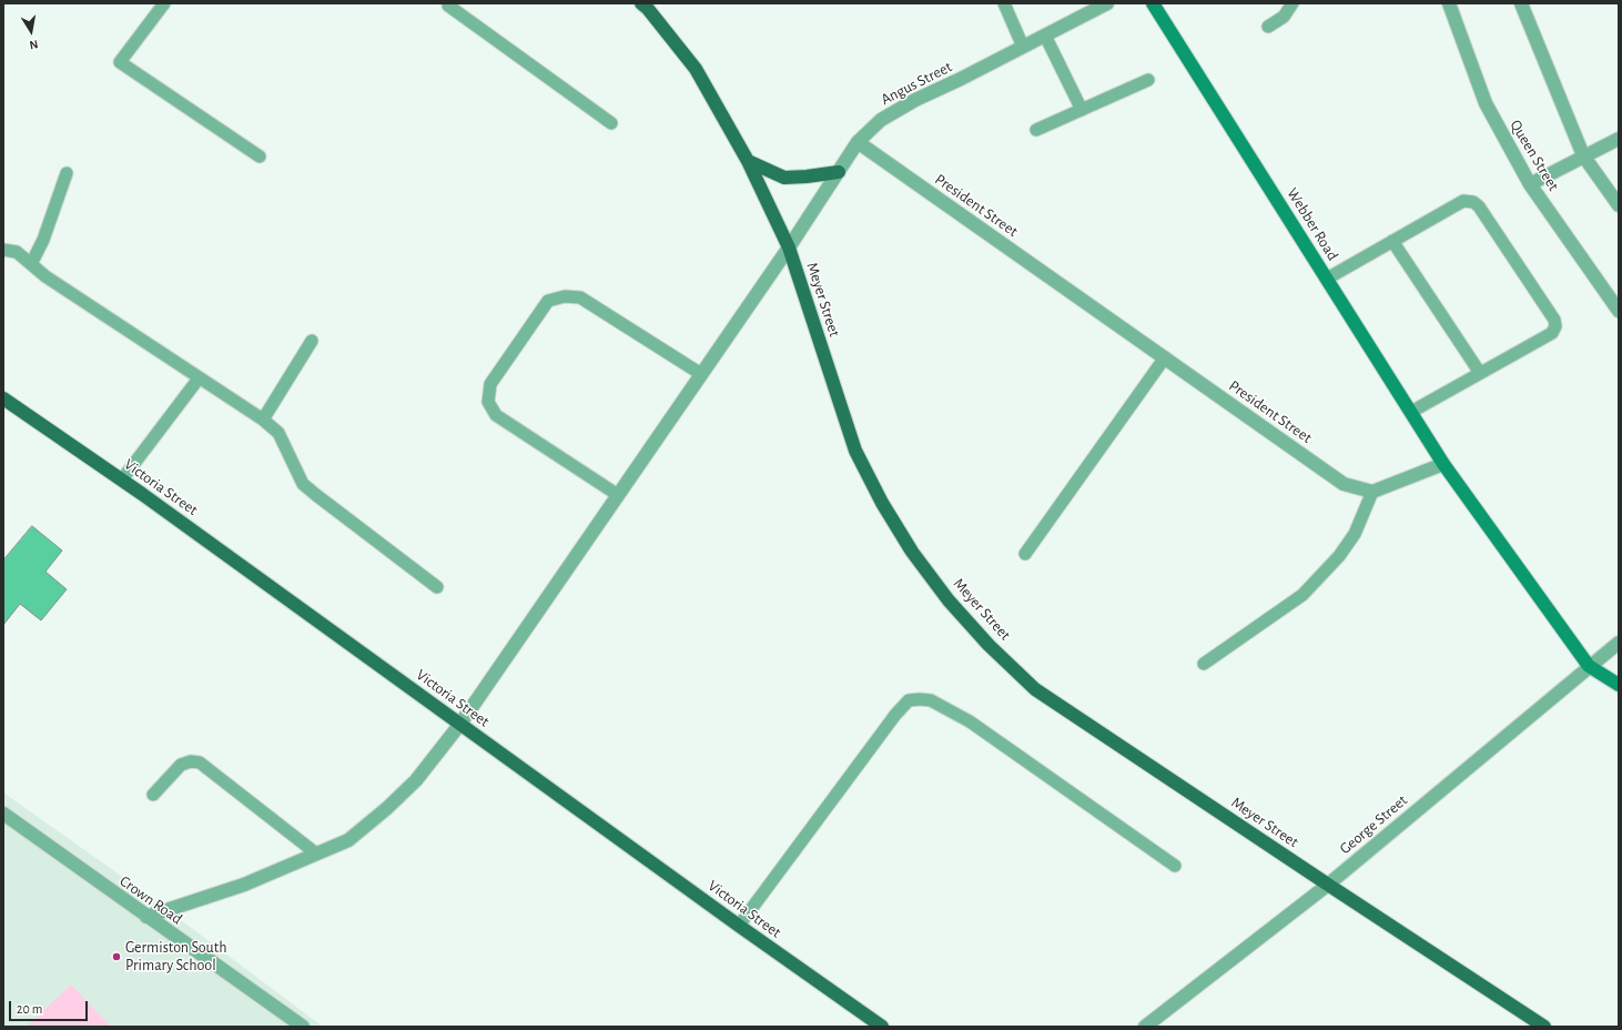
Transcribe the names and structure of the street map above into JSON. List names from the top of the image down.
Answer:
{
  "streets": {
    "main road": ["Meyer Street", "Victoria Street"],
    "street": [
      "Angus Street",
      "Queen Street",
      "President Street",
      "Webber Road",
      "George Street",
      "Crown Road"
    ]
  },
  "crossings": [
    ["Angus Street", "President Street"],
    ["Angus Street", "Meyer Street"],
    ["Angus Street", "Victoria Street"],
    ["Angus Street", "Crown Road"],
    ["Meyer Street", "George Street"]
  ],
  "places": ["Germiston South Primary School"],
  "scale_bar": "20 m",
  "north": "bottom"
}
